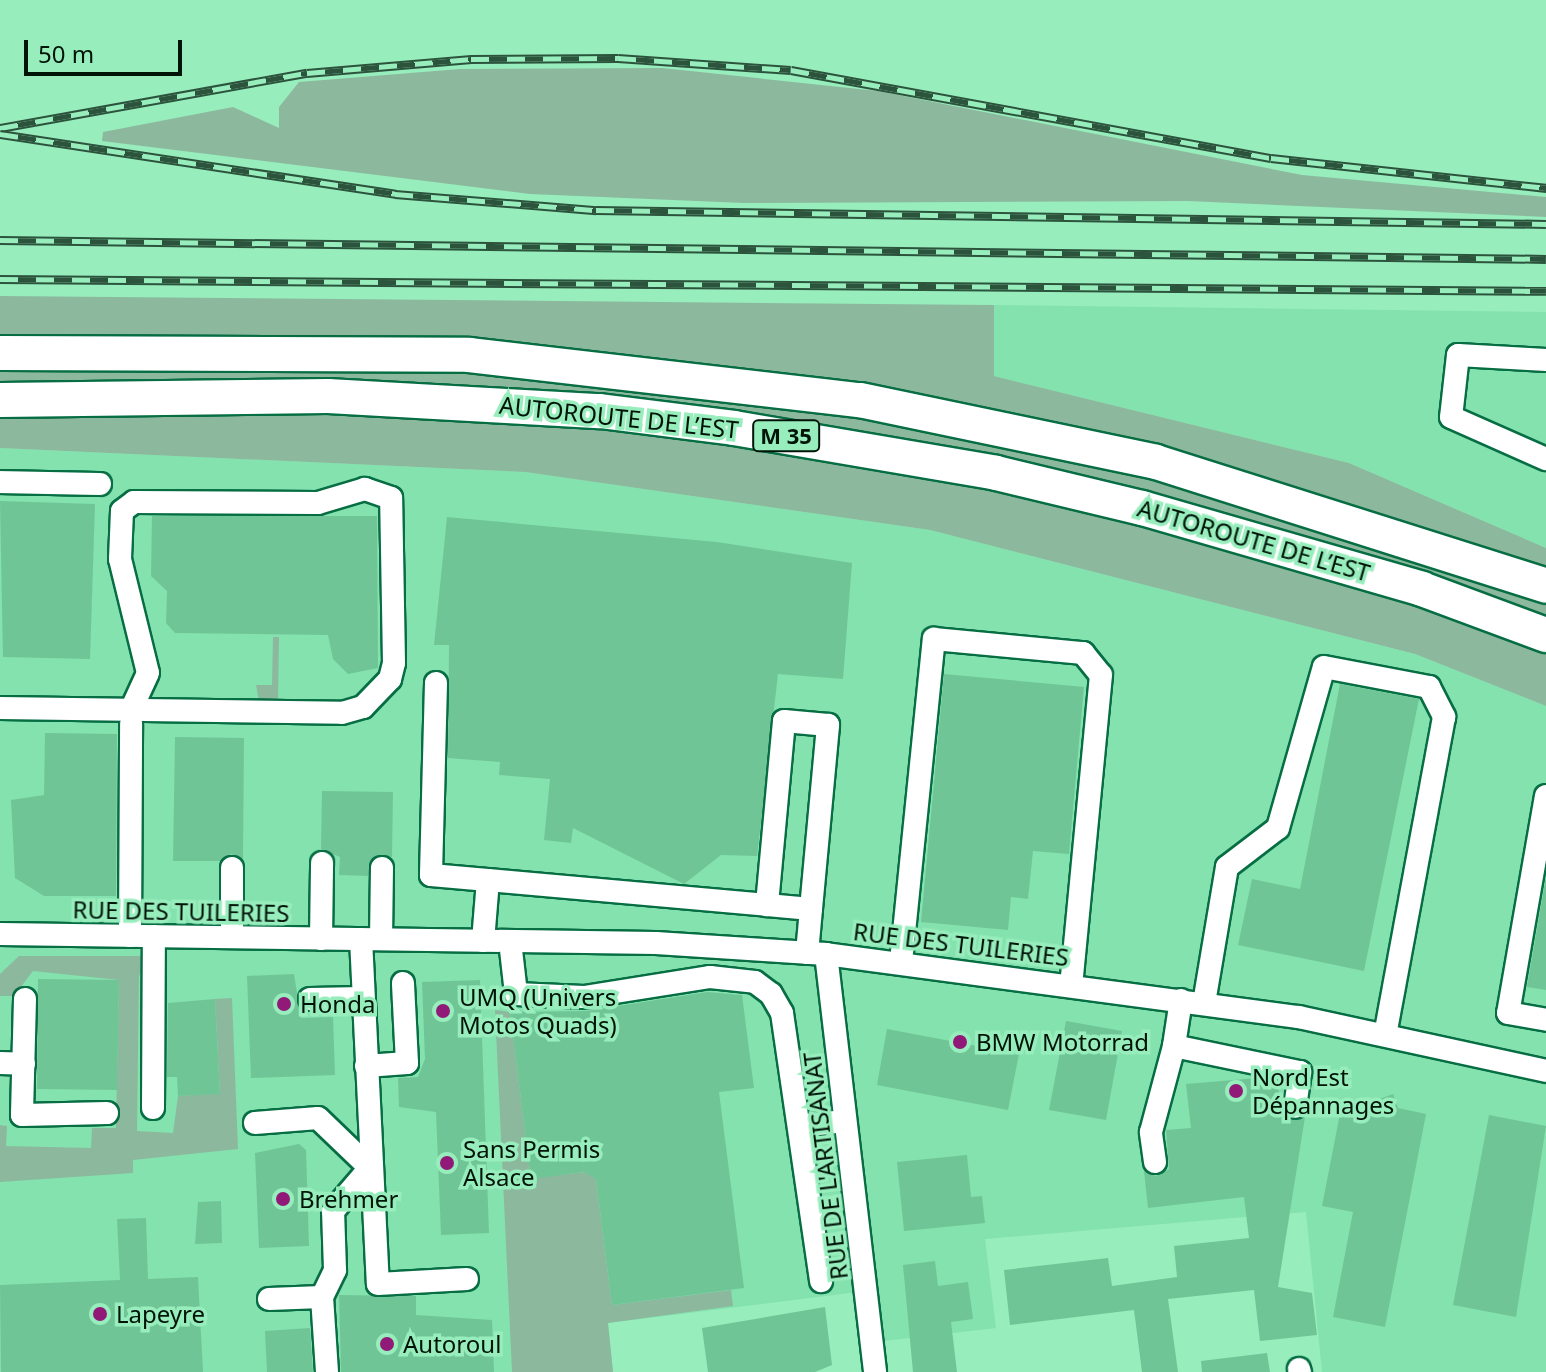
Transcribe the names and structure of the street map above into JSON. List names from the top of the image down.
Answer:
{
  "streets": {
    "highway": ["AUTOROUTE DE L’EST", "M 35"],
    "street": ["RUE DES TUILERIES", "RUE DE L'ARTISANAT"]
  },
  "crossings": [
    ["RUE DES TUILERIES", "RUE DE L'ARTISANAT"]
  ],
  "places": [
    "Honda",
    "UMQ (Univers Motos Quads)",
    "BMW Motorrad",
    "Nord Est Dépannages",
    "Sans Permis Alsace",
    "Brehmer",
    "Lapeyre",
    "Autoroul"
  ],
  "scale_bar": "50 m"
}
